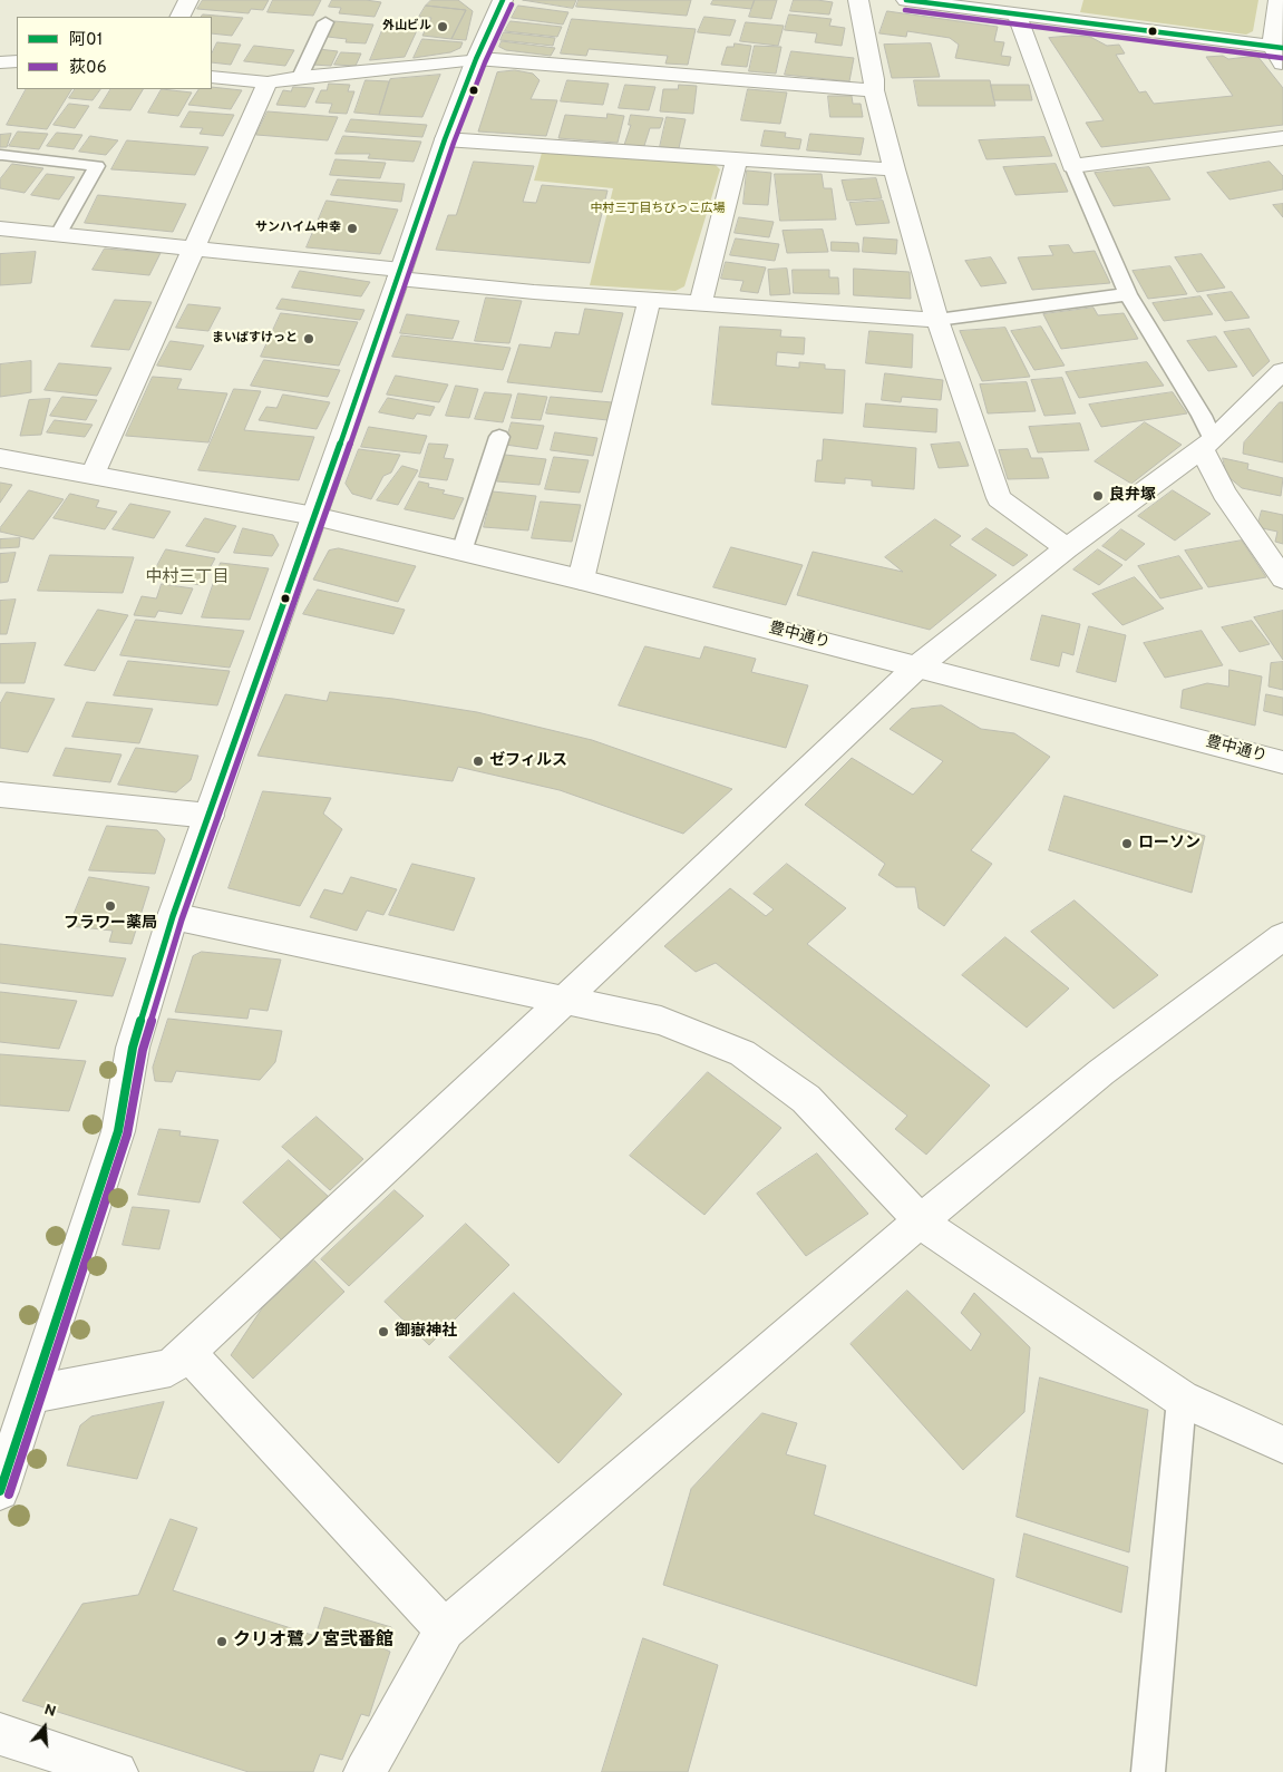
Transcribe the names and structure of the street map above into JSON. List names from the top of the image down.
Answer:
{
  "streets": {
    "street": ["豊中通り"]
  },
  "districts": ["中村三丁目"],
  "parks": ["中村三丁目ちびっこ広場"],
  "places": [
    "外山ビル",
    "サンハイム中幸",
    "まいばすけっと",
    "良弁塚",
    "ゼフィルス",
    "ローソン",
    "フラワー薬局",
    "御嶽神社",
    "クリオ鷺ノ宮弐番館"
  ],
  "lines": ["transit line 阿01", "transit line 荻06"],
  "legend": ["阿01", "荻06"],
  "north": "top"
}
